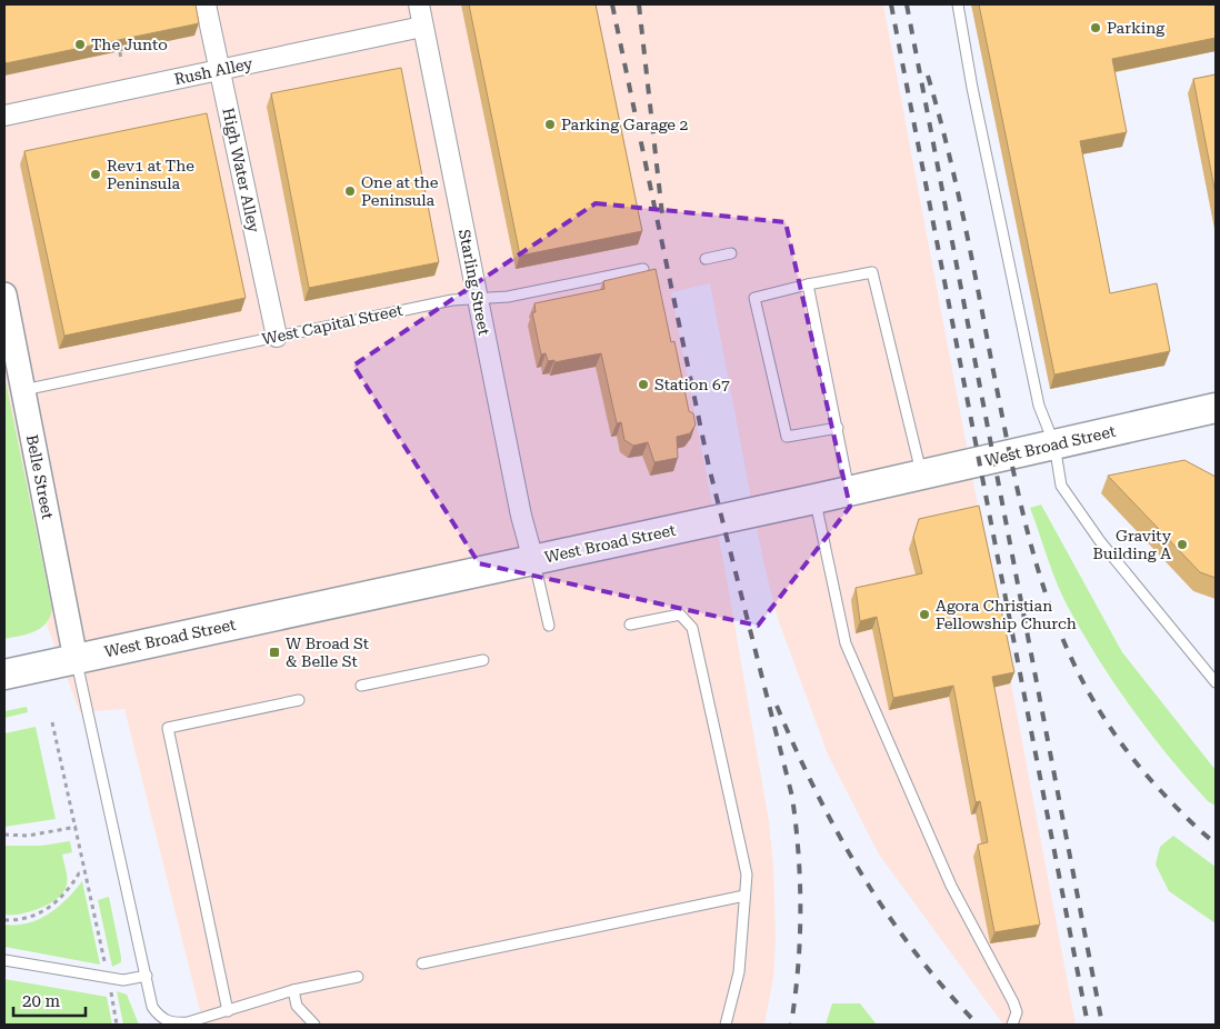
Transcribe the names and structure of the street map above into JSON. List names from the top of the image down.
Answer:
{
  "streets": {
    "main road": ["West Broad Street"],
    "street": [
      "Rush Alley",
      "High Water Alley",
      "Starling Street",
      "Belle Street"
    ],
    "lane": ["West Capital Street"]
  },
  "crossings": [
    ["Rush Alley", "High Water Alley"],
    ["Rush Alley", "Starling Street"],
    ["High Water Alley", "West Capital Street"],
    ["Starling Street", "West Capital Street"],
    ["Starling Street", "West Broad Street"],
    ["West Capital Street", "Belle Street"],
    ["West Broad Street", "Belle Street"]
  ],
  "places": {
    "other": [
      "Parking",
      "The Junto",
      "Parking Garage 2",
      "Rev1 at The Peninsula",
      "One at the Peninsula",
      "Station 67",
      "Gravity Building A",
      "Agora Christian Fellowship Church"
    ],
    "transit": ["W Broad St & Belle St"]
  },
  "scale_bar": "20 m"
}
